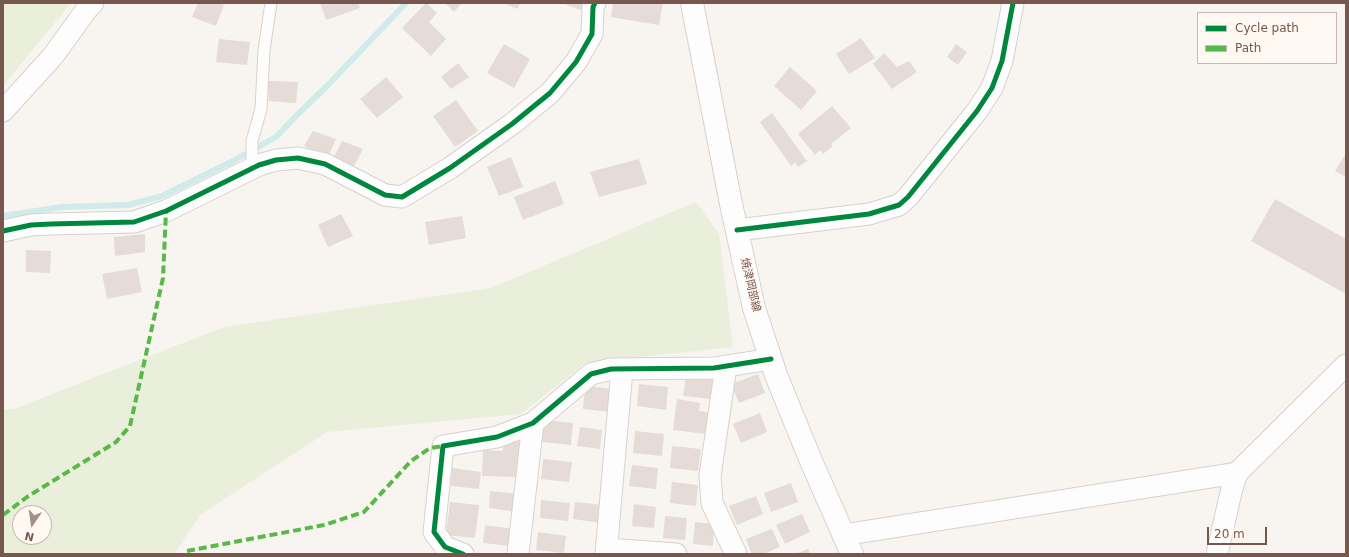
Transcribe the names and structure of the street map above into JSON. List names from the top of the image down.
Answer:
{
  "streets": {
    "main road": ["焼津岡部線"]
  },
  "legend": ["Cycle path", "Path"],
  "scale_bar": "20 m",
  "north": "bottom"
}
